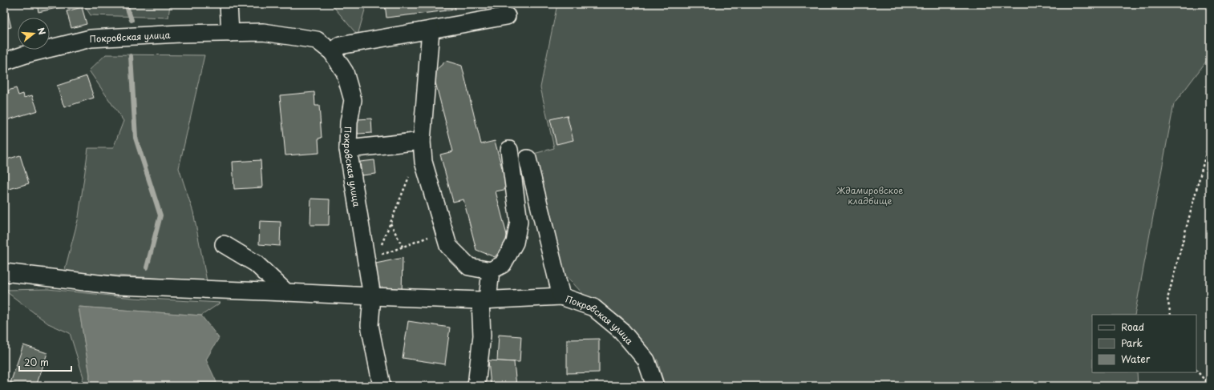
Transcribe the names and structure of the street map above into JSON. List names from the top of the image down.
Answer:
{
  "streets": {
    "street": ["Покровская улица"]
  },
  "parks": ["Ждамировское кладбище"],
  "legend": ["Road", "Park", "Water"],
  "scale_bar": "20 m",
  "north": "right"
}
